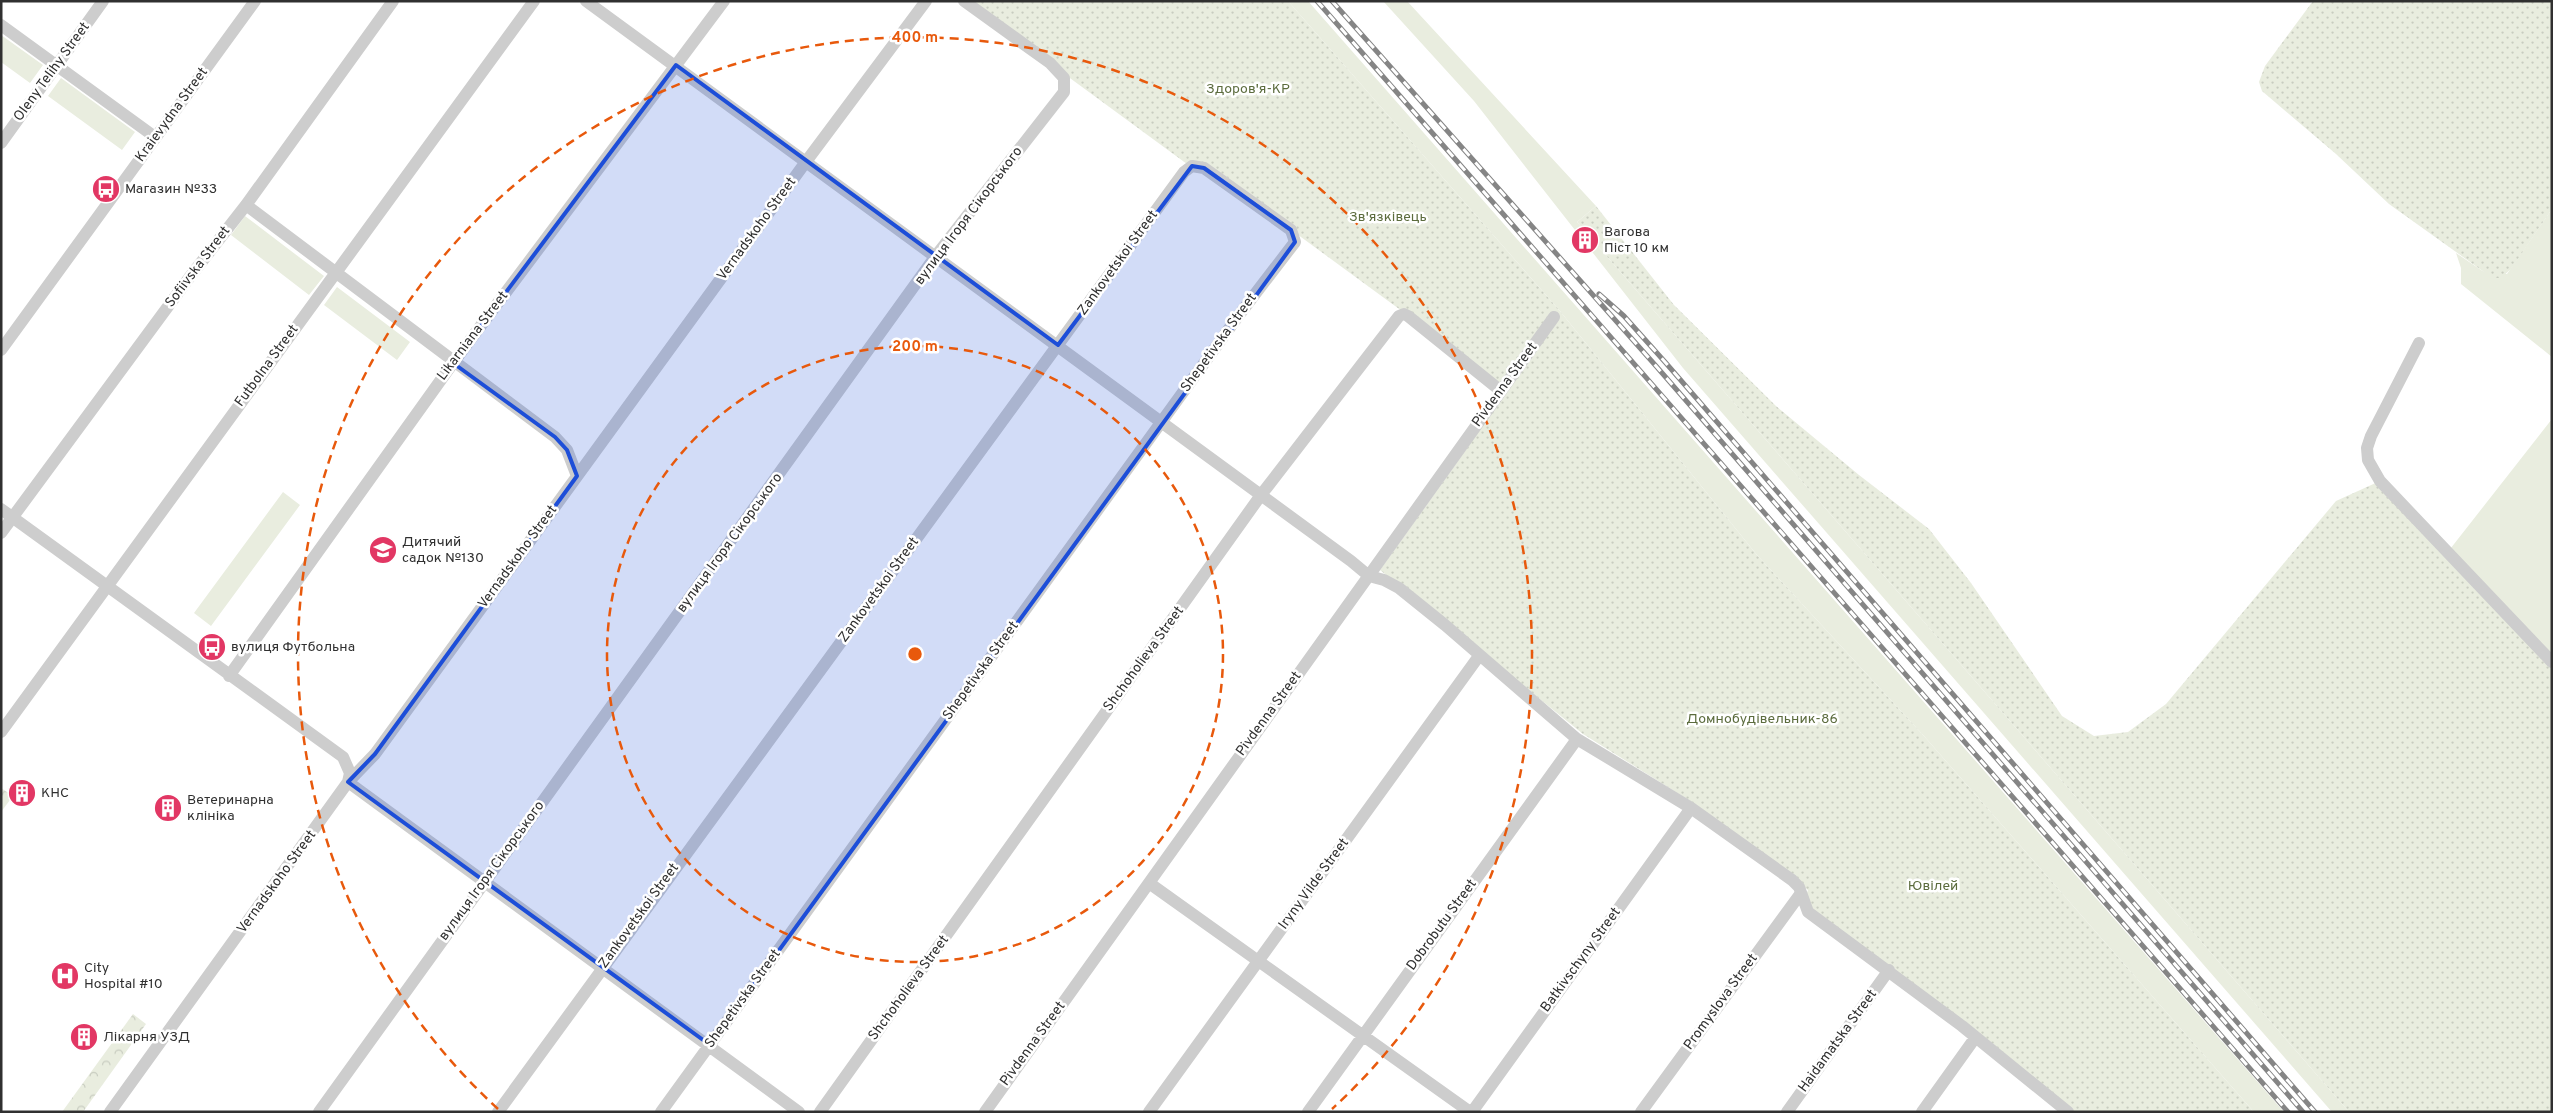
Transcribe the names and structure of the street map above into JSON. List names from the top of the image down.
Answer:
{
  "streets": {
    "street": [
      "Oleny Telihy Street",
      "Kraievydna Street",
      "вулиця Ігоря Сікорського",
      "Vernadskoho Street",
      "Zankovetskoi Street",
      "Sofiivska Street",
      "Likarniana Street",
      "Shepetivska Street",
      "Futbolna Street",
      "Pivdenna Street",
      "Shchoholieva Street",
      "Iryny Vilde Street",
      "Dobrobutu Street",
      "Batkivschyny Street",
      "Promyslova Street",
      "Haidamatska Street"
    ]
  },
  "crossings": [
    ["Zankovetskoi Street", "Shepetivska Street"],
    ["Pivdenna Street", "Shchoholieva Street"]
  ],
  "parks": [
    "Здоров'я-КР",
    "Зв'язківець",
    "Домнобудівельник-86",
    "Ювілей"
  ],
  "places": {
    "bus stop": ["Магазин №33", "вулиця Футбольна"],
    "building": [
      "Вагова Піст 10 км",
      "КНС",
      "Ветеринарна клініка",
      "Лікарня УЗД"
    ],
    "school or university": ["Дитячий садок №130"],
    "hospital": ["City Hospital #10"]
  },
  "rings": ["400 m", "200 m"]
}
